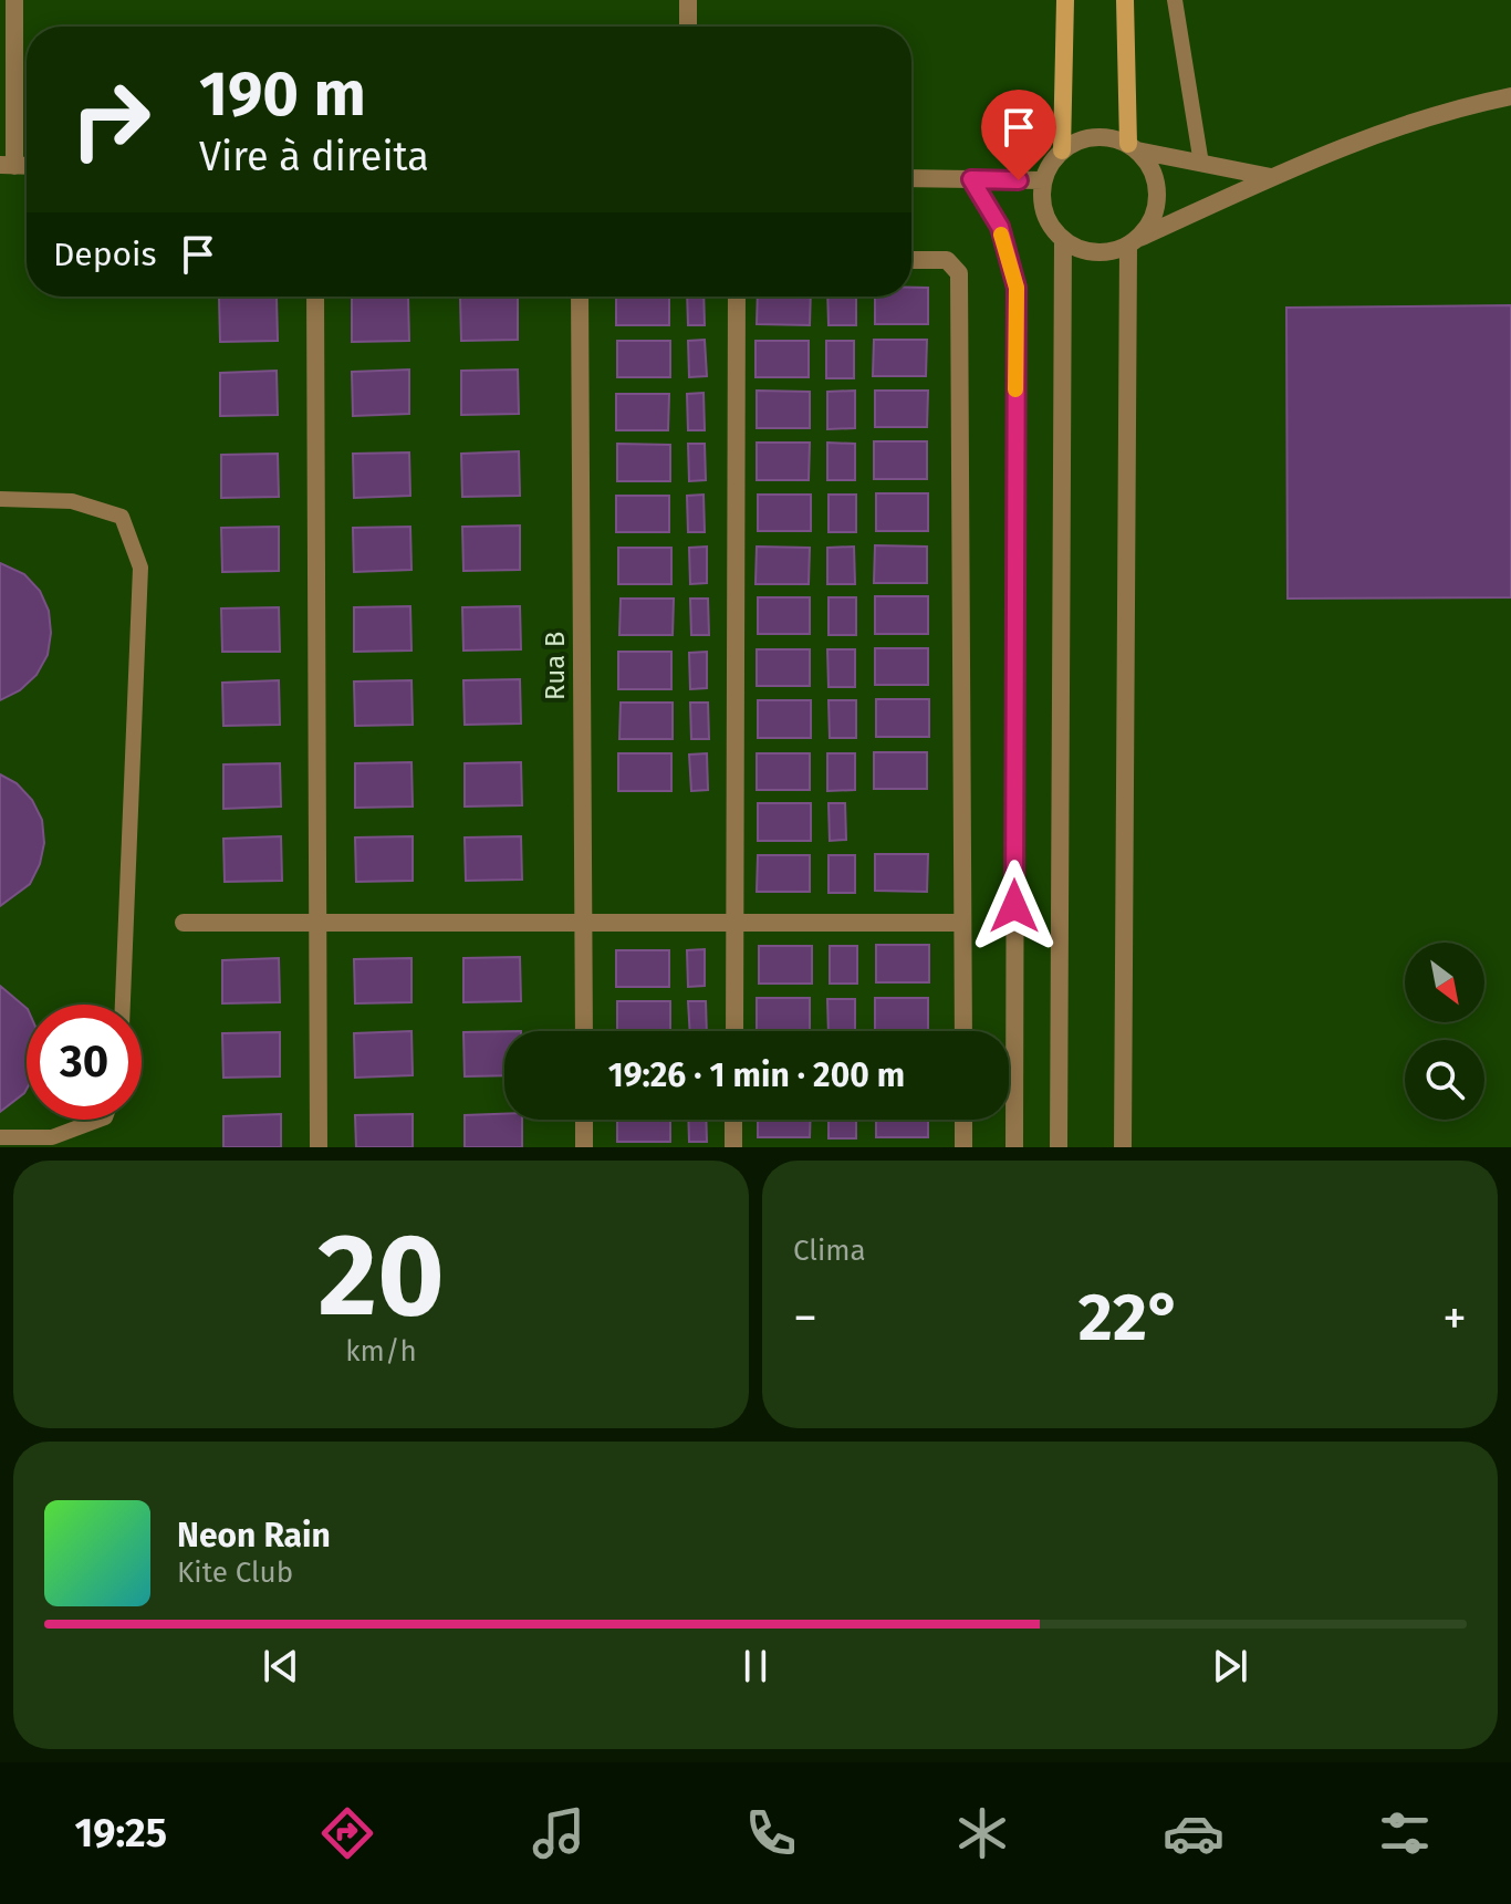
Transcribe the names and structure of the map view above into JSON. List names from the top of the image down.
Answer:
{
  "streets": {
    "street": ["Rua B"]
  },
  "north": "bottom right",
  "page": {
    "turn": ["190 m", "Vire à direita"],
    "then": "Depois",
    "limit": "30",
    "trip": "19:26 · 1 min · 200 m",
    "tile": [
      ["20", "km/h"],
      "Clima"
    ],
    "heat": ["−", "22°", "+"],
    "song": ["Neon Rain", "Kite Club"],
    "tabs": "19:25"
  }
}
